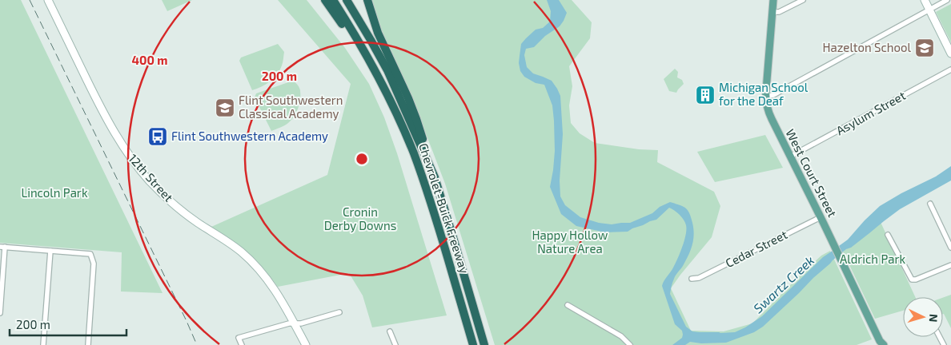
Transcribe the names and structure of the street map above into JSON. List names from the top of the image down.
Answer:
{
  "streets": {
    "highway": ["Chevrolet-Buick Freeway"],
    "main road": ["West Court Street"],
    "street": ["Asylum Street", "12th Street", "Cedar Street"]
  },
  "crossings": [
    ["Asylum Street", "West Court Street"],
    ["West Court Street", "Cedar Street"]
  ],
  "water": ["Swartz Creek"],
  "parks": [
    "Lincoln Park",
    "Cronin Derby Downs",
    "Happy Hollow Nature Area",
    "Aldrich Park"
  ],
  "places": {
    "school or university": ["Hazelton School", "Flint Southwestern Classical Academy"],
    "building": ["Michigan School for the Deaf"],
    "bus stop": ["Flint Southwestern Academy"]
  },
  "scale_bar": "200 m",
  "north": "right",
  "rings": ["400 m", "200 m"]
}
